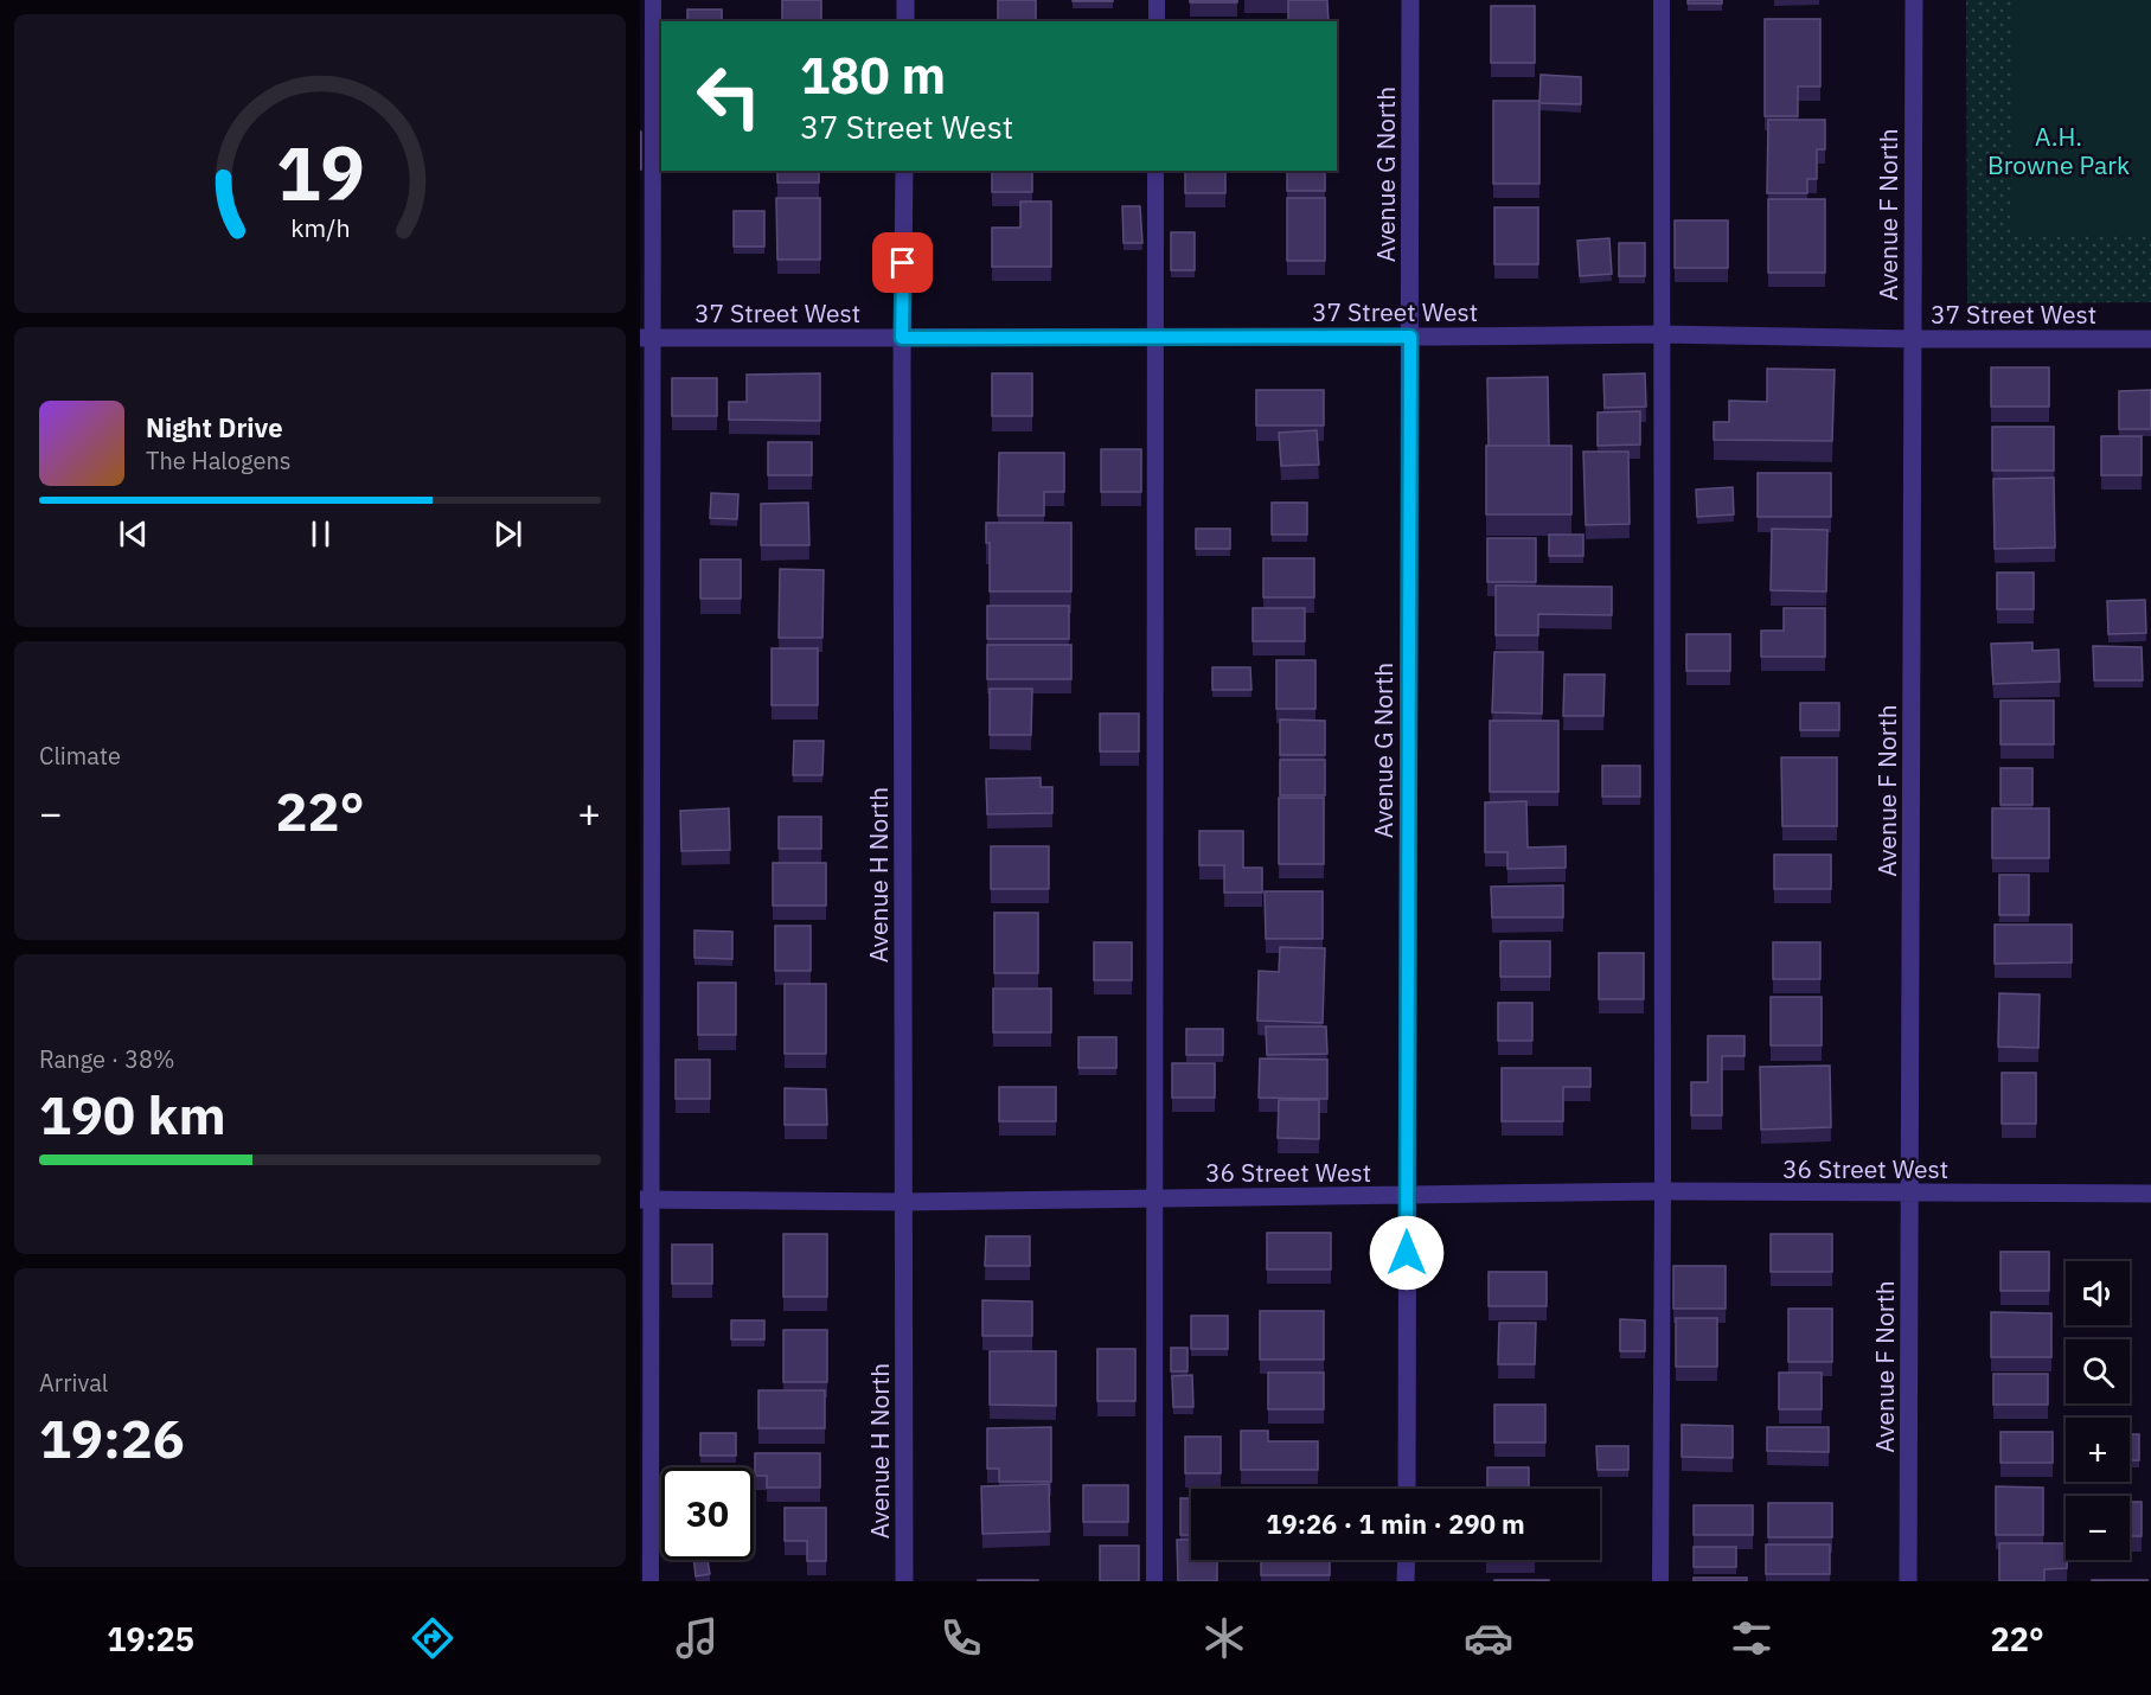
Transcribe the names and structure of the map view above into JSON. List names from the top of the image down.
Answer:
{
  "streets": {
    "street": [
      "Avenue G North",
      "Avenue F North",
      "37 Street West",
      "Avenue H North",
      "36 Street West"
    ]
  },
  "crossings": [
    ["Avenue G North", "37 Street West"],
    ["Avenue G North", "36 Street West"],
    ["Avenue F North", "37 Street West"],
    ["Avenue F North", "36 Street West"],
    ["37 Street West", "Avenue H North"],
    ["Avenue H North", "36 Street West"]
  ],
  "parks": ["A.H. Browne Park"],
  "page": {
    "turn": ["180 m", "37 Street West"],
    "song": ["Night Drive", "The Halogens"],
    "tile": [
      "Climate",
      ["Range · 38%", "190 km"],
      ["Arrival", "19:26"]
    ],
    "heat": ["−", "22°", "+"],
    "map_buttons": ["+", "−"],
    "limit": "30",
    "trip": "19:26 · 1 min · 290 m",
    "tabs": ["19:25", "22°"],
    "gauge": ["19", "km/h"]
  }
}
